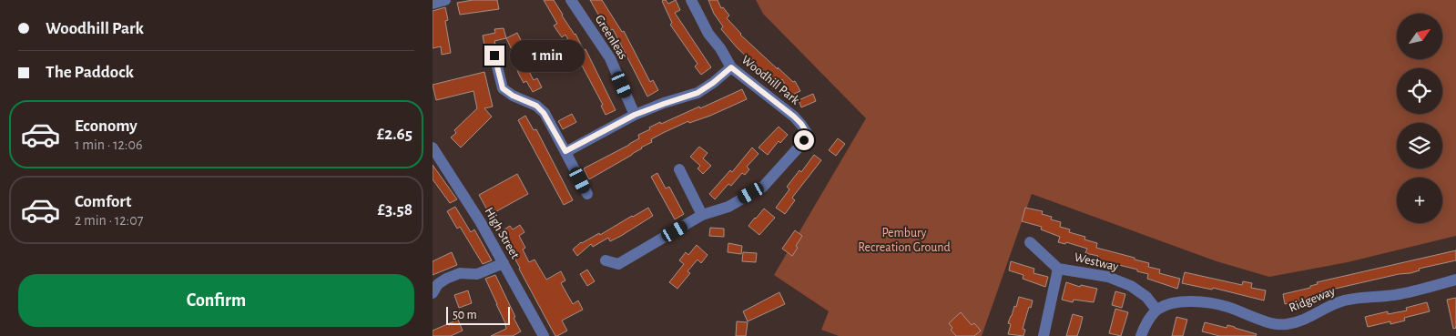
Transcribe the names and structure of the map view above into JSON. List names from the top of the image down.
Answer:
{
  "streets": {
    "street": [
      "Greenleas",
      "Woodhill Park",
      "High Street",
      "Westway",
      "Ridgeway"
    ]
  },
  "crossings": [
    ["Westway", "Ridgeway"]
  ],
  "parks": ["Pembury Recreation Ground"],
  "scale_bar": "50 m",
  "north": "top right",
  "page": {
    "banner": ["Woodhill Park", "The Paddock"],
    "map_buttons": "+",
    "bubble": "1 min",
    "list": [
      {
        "name": "Economy",
        "note": "1 min · 12:06",
        "value": "£2.65"
      },
      {
        "name": "Comfort",
        "note": "2 min · 12:07",
        "value": "£3.58"
      }
    ],
    "buttons": "Confirm",
    "scale": "50 m"
  }
}
